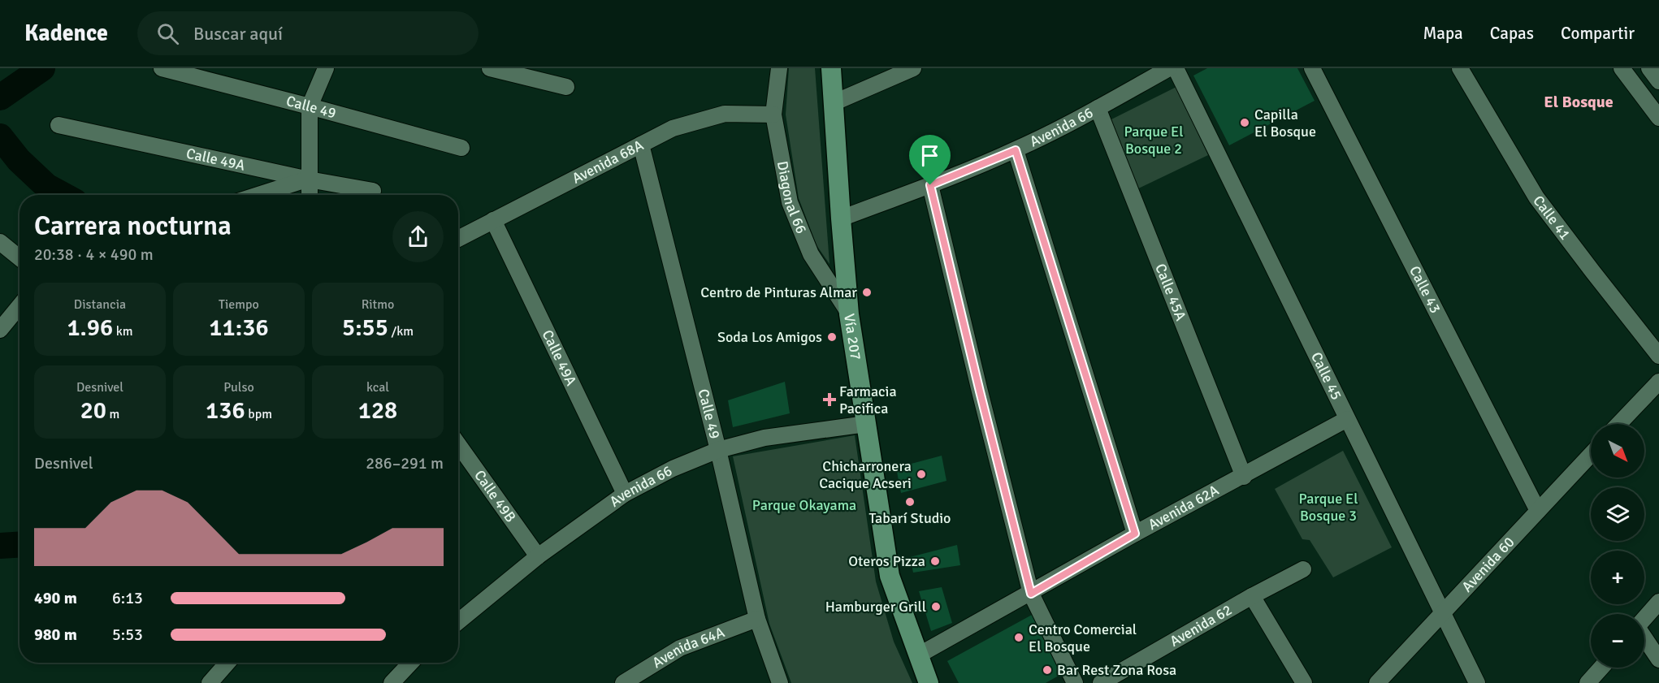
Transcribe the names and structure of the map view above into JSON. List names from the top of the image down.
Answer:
{
  "streets": {
    "main road": ["Vía 207"],
    "street": [
      "Calle 49",
      "Avenida 66",
      "Calle 49A",
      "Avenida 68A",
      "Diagonal 66",
      "Calle 41",
      "Calle 43",
      "Calle 45A",
      "Calle 45",
      "Calle 49B",
      "Avenida 62A",
      "Avenida 60",
      "Avenida 62",
      "Avenida 64A"
    ]
  },
  "crossings": [
    ["Calle 49", "Avenida 66"],
    ["Calle 49", "Avenida 68A"],
    ["Calle 49", "Avenida 64A"],
    ["Avenida 66", "Calle 49A"],
    ["Avenida 66", "Calle 45A"],
    ["Avenida 66", "Vía 207"],
    ["Avenida 66", "Calle 49B"],
    ["Calle 49A", "Avenida 68A"],
    ["Avenida 68A", "Diagonal 66"],
    ["Diagonal 66", "Vía 207"],
    ["Calle 43", "Avenida 60"],
    ["Calle 45A", "Avenida 62A"],
    ["Vía 207", "Avenida 62A"],
    ["Calle 45", "Avenida 62A"],
    ["Calle 45", "Avenida 60"]
  ],
  "districts": ["El Bosque"],
  "parks": ["Parque El Bosque 2", "Parque El Bosque 3", "Parque Okayama"],
  "places": {
    "other": [
      "Capilla El Bosque",
      "Centro de Pinturas Almar",
      "Soda Los Amigos",
      "Chicharronera Cacique Acseri",
      "Tabarí Studio",
      "Oteros Pizza",
      "Hamburger Grill",
      "Centro Comercial El Bosque",
      "Bar Rest Zona Rosa"
    ],
    "health": ["Farmacia Pacifica"]
  },
  "north": "bottom right",
  "page": {
    "header": "Kadence",
    "search": "Buscar aquí",
    "nav": ["Mapa", "Capas", "Compartir"],
    "heading": ["Carrera nocturna", "20:38 · 4 × 490 m"],
    "stats": [
      ["Distancia", "1.96 km"],
      ["Tiempo", "11:36"],
      ["Ritmo", "5:55 /km"],
      ["Desnivel", "20 m"],
      ["Pulso", "136 bpm"],
      ["kcal", "128"]
    ],
    "map_buttons": ["+", "−"],
    "chart": ["Desnivel", "286–291 m"],
    "list": [
      {
        "name": "490 m",
        "note": "6:13"
      },
      {
        "name": "980 m",
        "note": "5:53"
      }
    ]
  }
}
